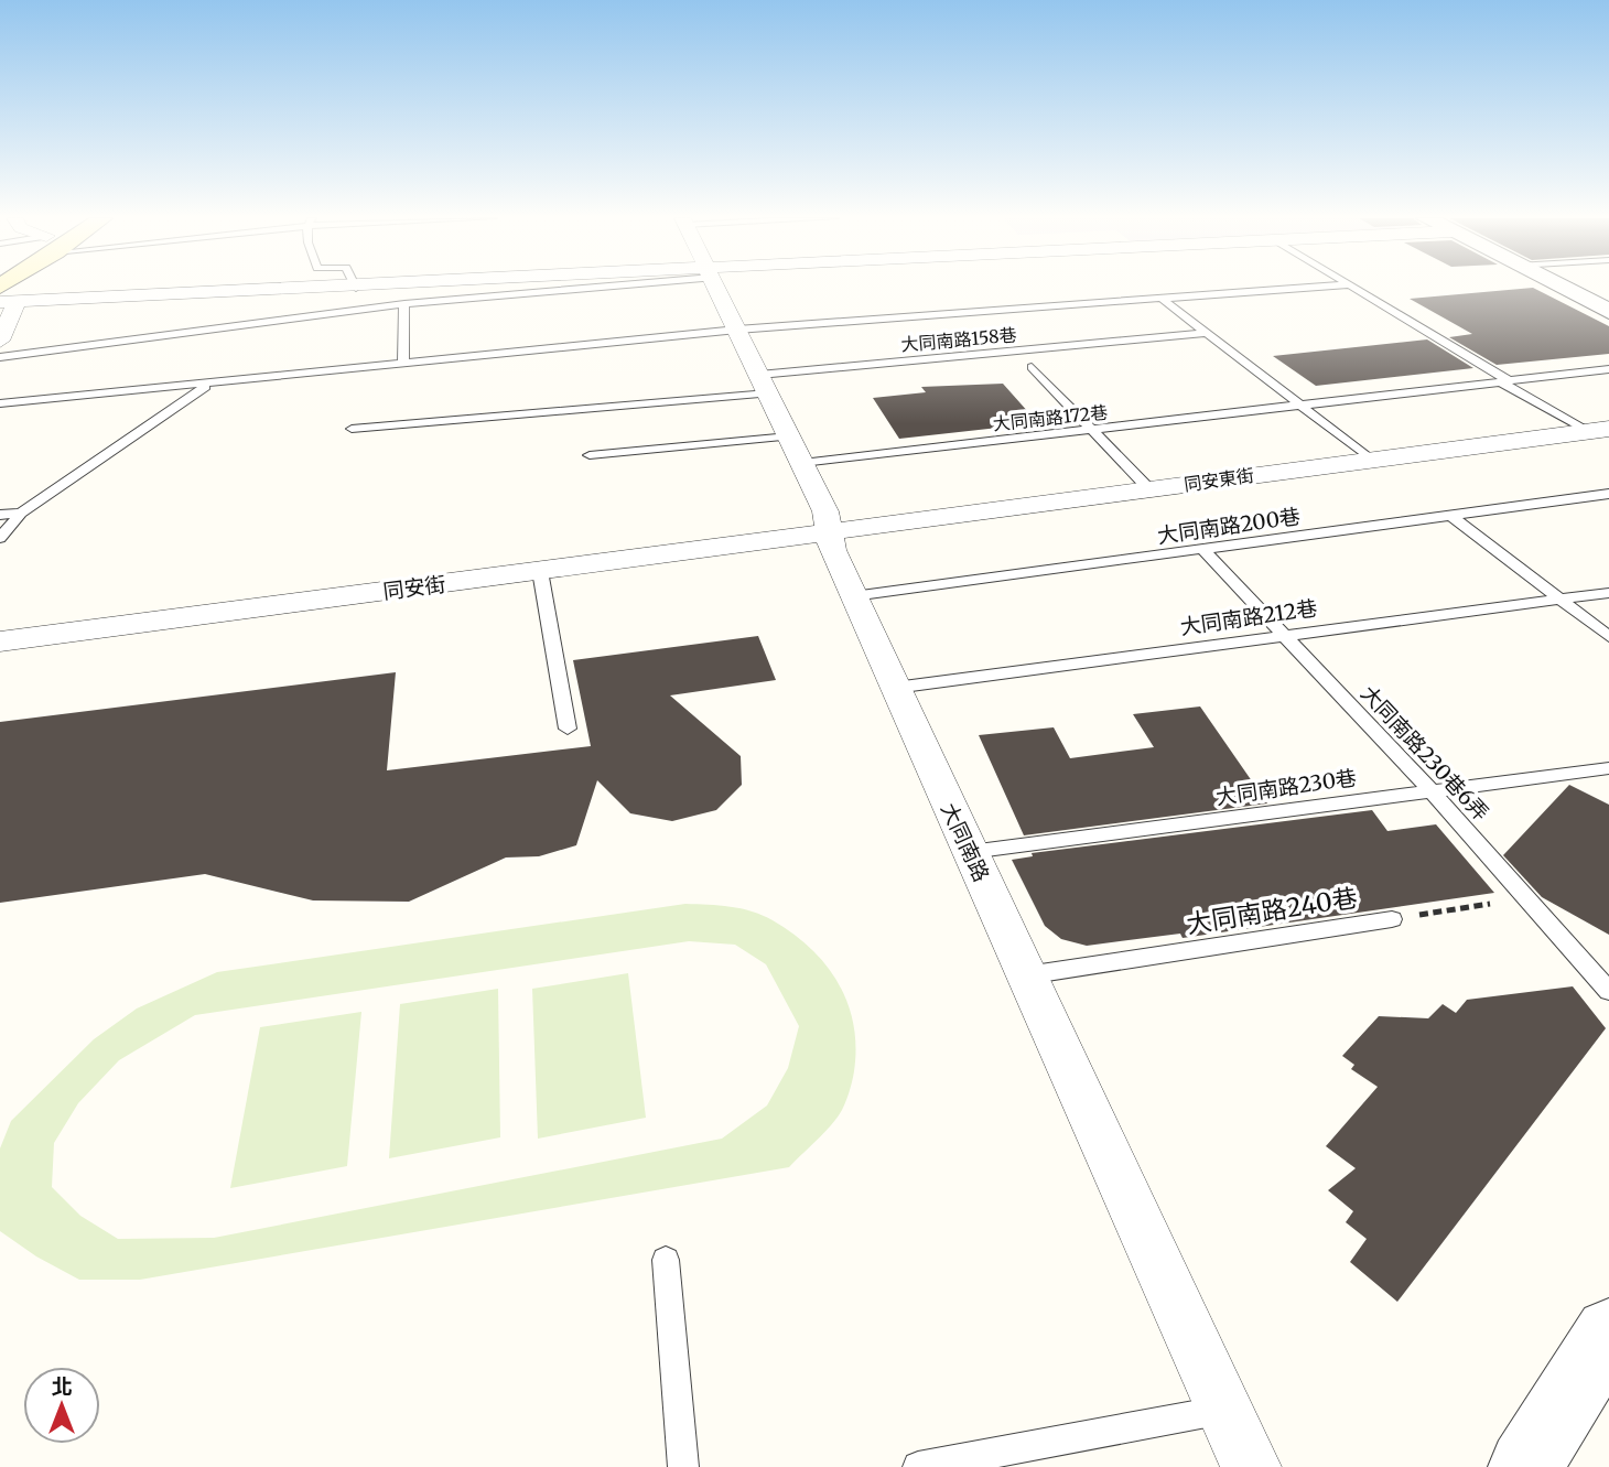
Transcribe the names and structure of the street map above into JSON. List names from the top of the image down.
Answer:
{
  "streets": {
    "street": ["同安東街", "同安街", "大同南路"],
    "lane": [
      "大同南路158巷",
      "大同南路172巷",
      "大同南路200巷",
      "大同南路212巷",
      "大同南路230巷6弄",
      "大同南路230巷",
      "大同南路240巷"
    ]
  },
  "crossings": [
    ["大同南路158巷", "大同南路"],
    ["大同南路172巷", "大同南路"],
    ["同安東街", "同安街"],
    ["同安東街", "大同南路"],
    ["大同南路200巷", "大同南路230巷6弄"],
    ["大同南路200巷", "大同南路"],
    ["同安街", "大同南路"],
    ["大同南路212巷", "大同南路230巷6弄"],
    ["大同南路212巷", "大同南路"],
    ["大同南路230巷6弄", "大同南路230巷"],
    ["大同南路230巷", "大同南路"],
    ["大同南路", "大同南路240巷"]
  ],
  "north": "top"
}
